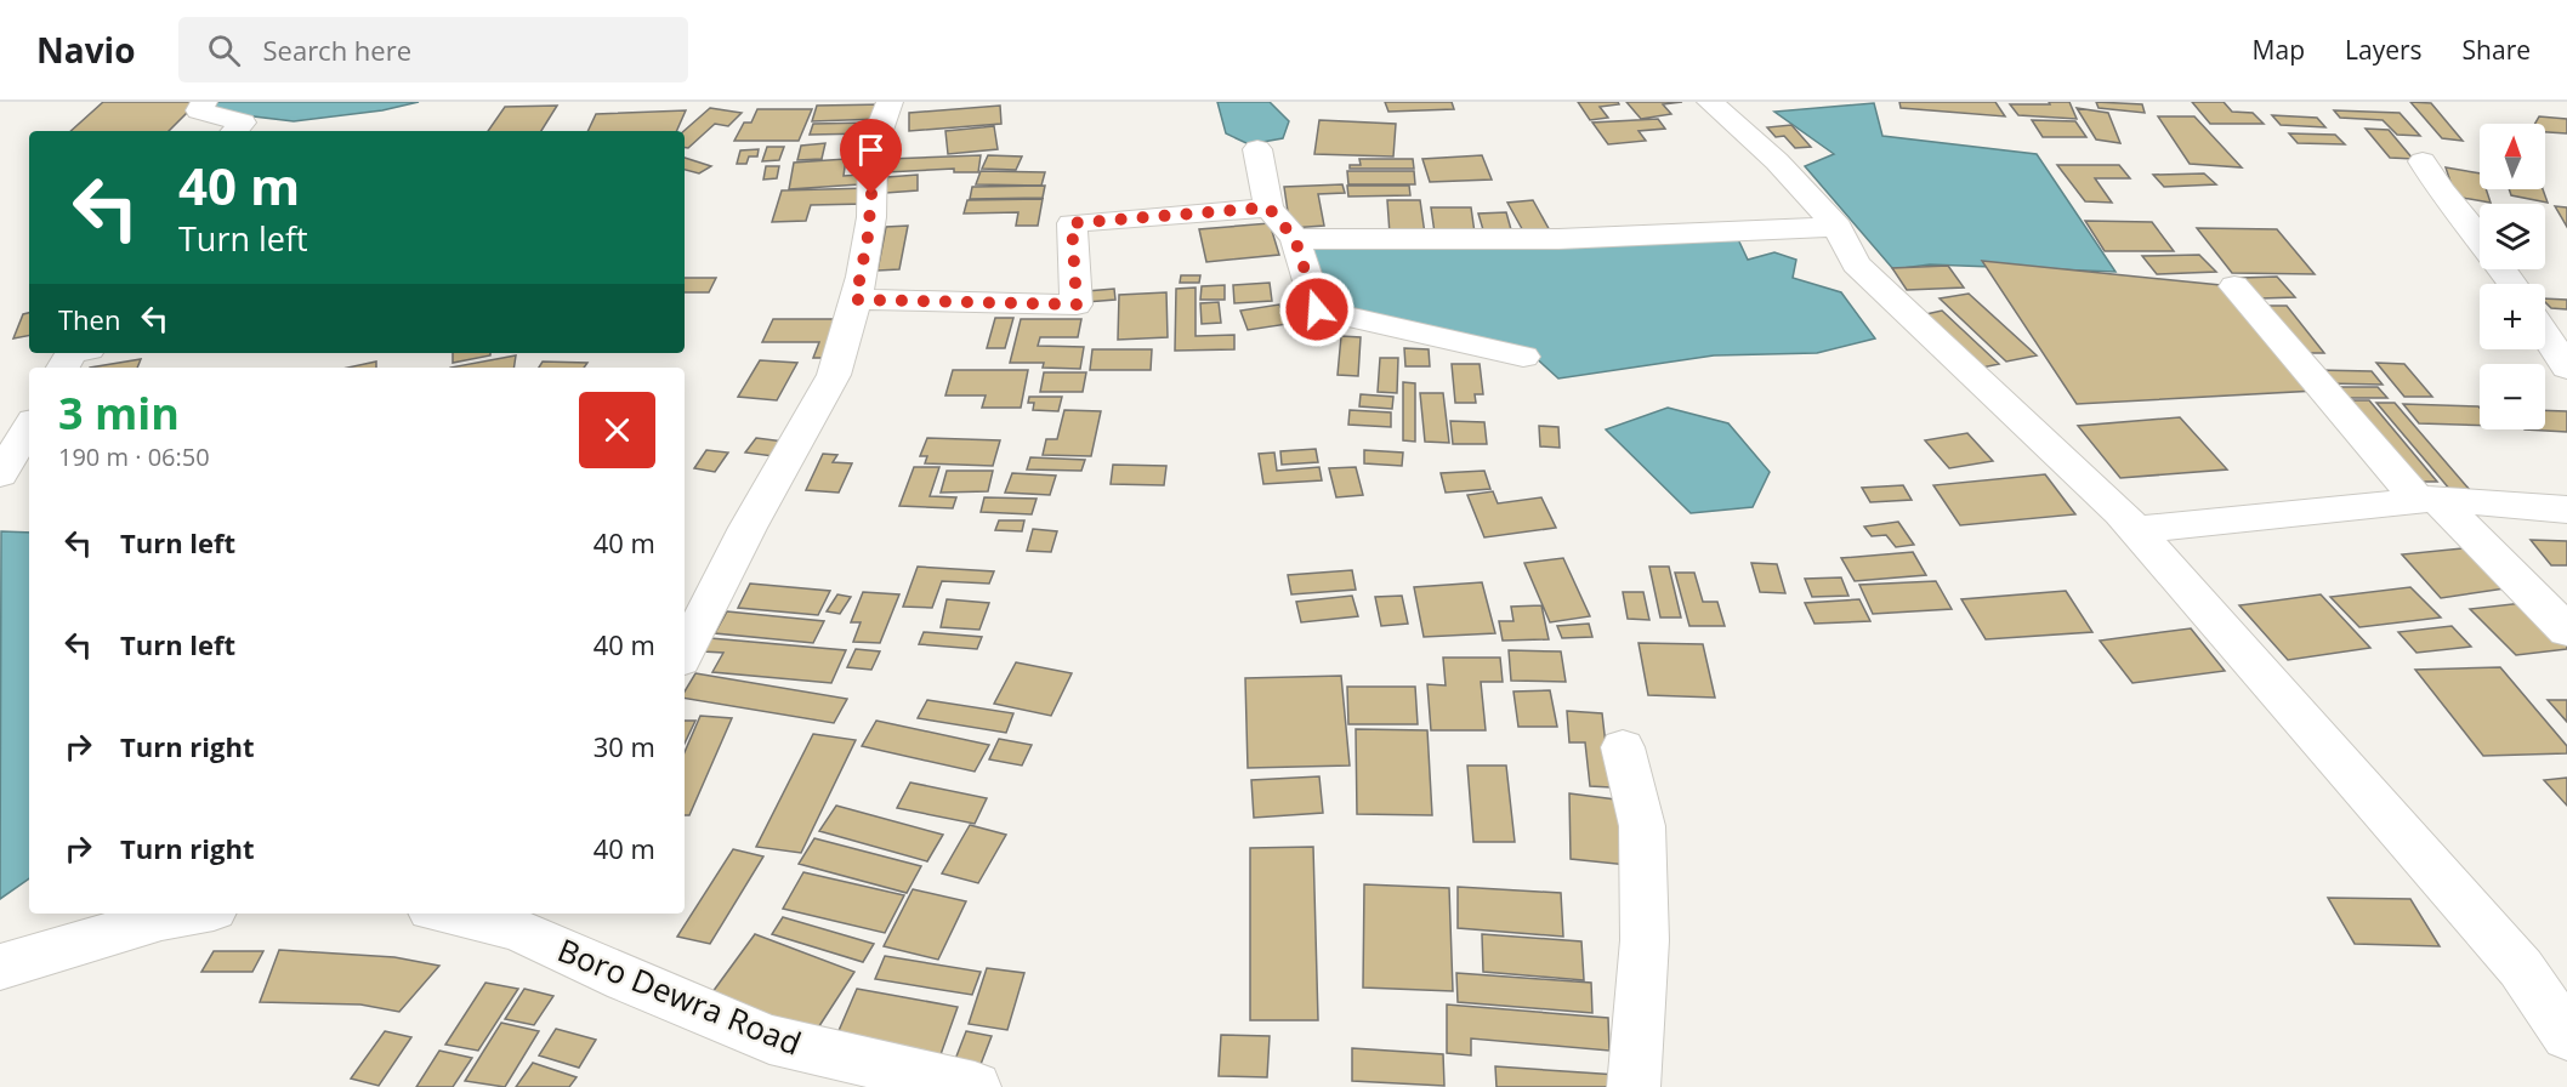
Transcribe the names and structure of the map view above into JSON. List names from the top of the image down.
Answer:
{
  "streets": {
    "street": ["Boro Dewra Road"]
  },
  "north": "top",
  "page": {
    "header": "Navio",
    "search": "Search here",
    "nav": ["Map", "Layers", "Share"],
    "map_buttons": ["+", "−"],
    "turn": ["40 m", "Turn left"],
    "then": "Then",
    "heading": ["3 min", "190 m · 06:50"],
    "list": [
      {
        "name": "Turn left",
        "value": "40 m"
      },
      {
        "name": "Turn left",
        "value": "40 m"
      },
      {
        "name": "Turn right",
        "value": "30 m"
      },
      {
        "name": "Turn right",
        "value": "40 m"
      }
    ]
  }
}
